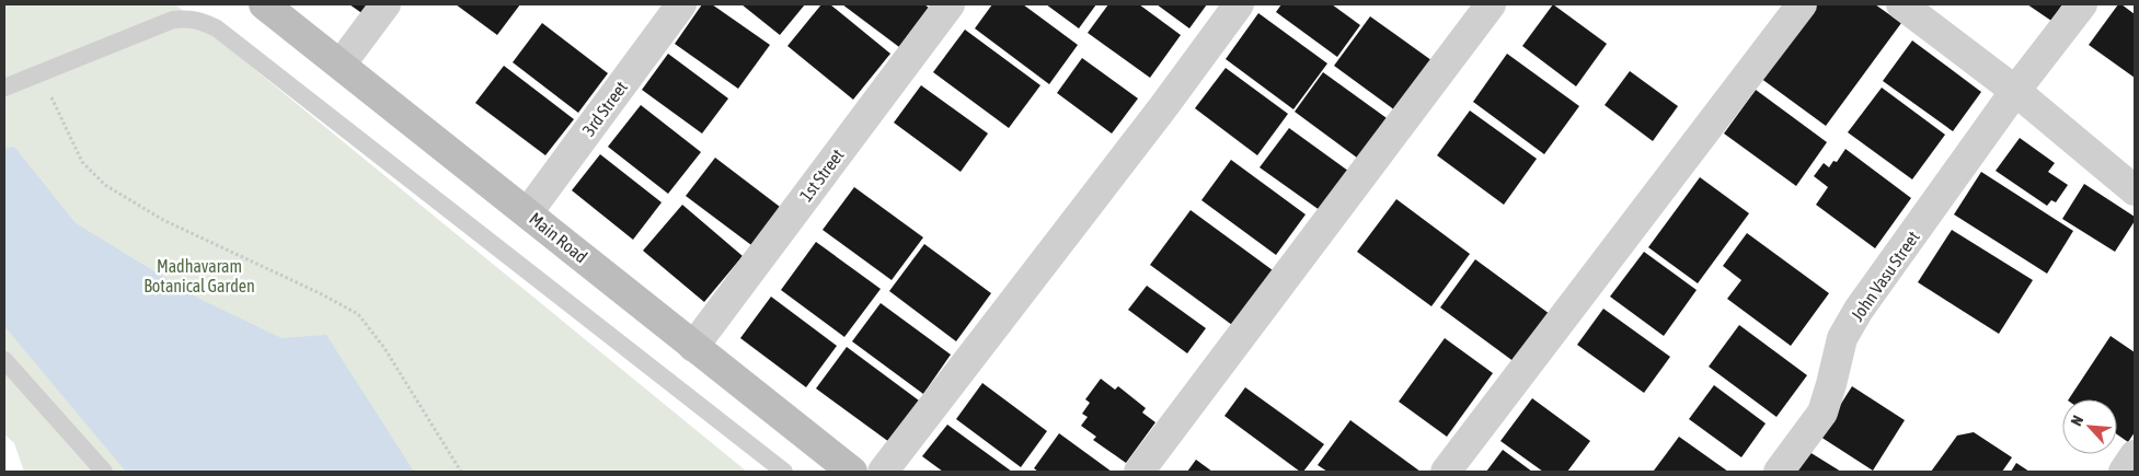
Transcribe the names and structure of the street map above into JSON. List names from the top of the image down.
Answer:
{
  "streets": {
    "street": [
      "3rd Street",
      "1st Street",
      "Main Road",
      "John Vasu Street"
    ]
  },
  "crossings": [
    ["3rd Street", "Main Road"],
    ["1st Street", "Main Road"]
  ],
  "parks": ["Madhavaram Botanical Garden"],
  "north": "top left"
}
